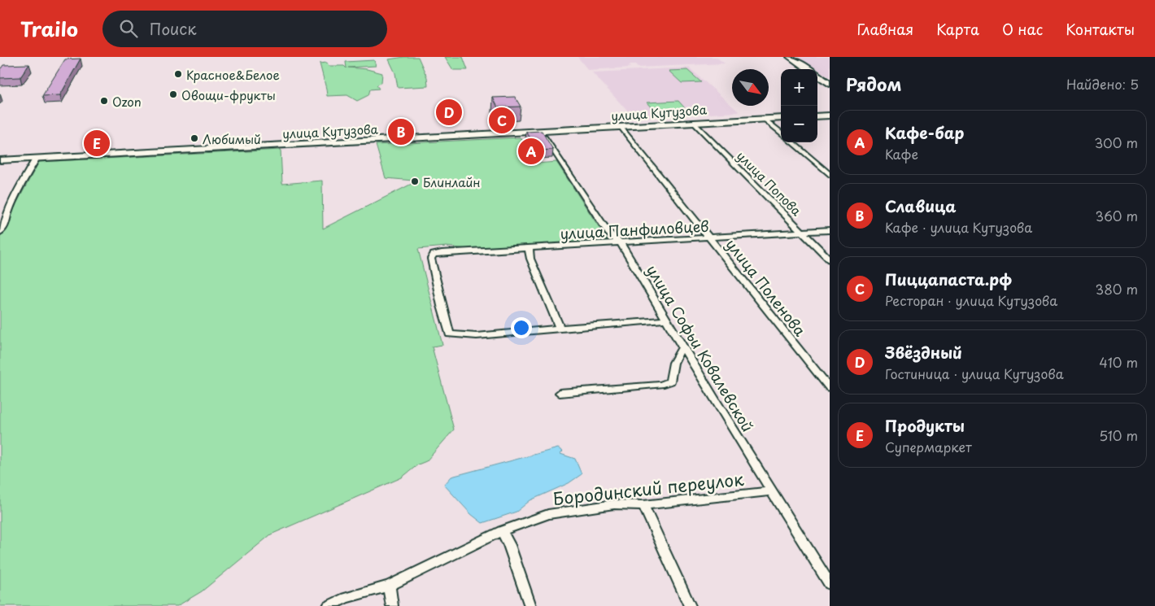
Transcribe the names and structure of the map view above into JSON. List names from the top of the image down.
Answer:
{
  "streets": {
    "main road": ["улица Кутузова"],
    "street": [
      "улица Попова",
      "улица Панфиловцев",
      "улица Поленова",
      "улица Софьи Ковалевской",
      "Бородинский переулок"
    ]
  },
  "crossings": [
    ["улица Кутузова", "улица Попова"],
    ["улица Кутузова", "улица Поленова"],
    ["улица Кутузова", "улица Софьи Ковалевской"],
    ["улица Попова", "улица Панфиловцев"],
    ["улица Панфиловцев", "улица Поленова"],
    ["улица Панфиловцев", "улица Софьи Ковалевской"],
    ["улица Софьи Ковалевской", "Бородинский переулок"]
  ],
  "places": [
    "Красное&Белое",
    "Овощи-фрукты",
    "Ozon",
    "Любимый",
    "Блинлайн"
  ],
  "north": "bottom right",
  "page": {
    "header": "Trailo",
    "search": "Поиск",
    "nav": [
      "Главная",
      "Карта",
      "О нас",
      "Контакты"
    ],
    "heading": ["Рядом", "Найдено: 5"],
    "map_buttons": ["+", "−"],
    "pins": [
      "D",
      "C",
      "B",
      "E",
      "A"
    ],
    "list": [
      {
        "mark": "A",
        "name": "Кафе-бар",
        "note": "Кафе",
        "value": "300 m"
      },
      {
        "mark": "B",
        "name": "Славица",
        "note": "Кафе · улица Кутузова",
        "value": "360 m"
      },
      {
        "mark": "C",
        "name": "Пиццапаста.рф",
        "note": "Ресторан · улица Кутузова",
        "value": "380 m"
      },
      {
        "mark": "D",
        "name": "Звёздный",
        "note": "Гостиница · улица Кутузова",
        "value": "410 m"
      },
      {
        "mark": "E",
        "name": "Продукты",
        "note": "Супермаркет",
        "value": "510 m"
      }
    ]
  }
}
